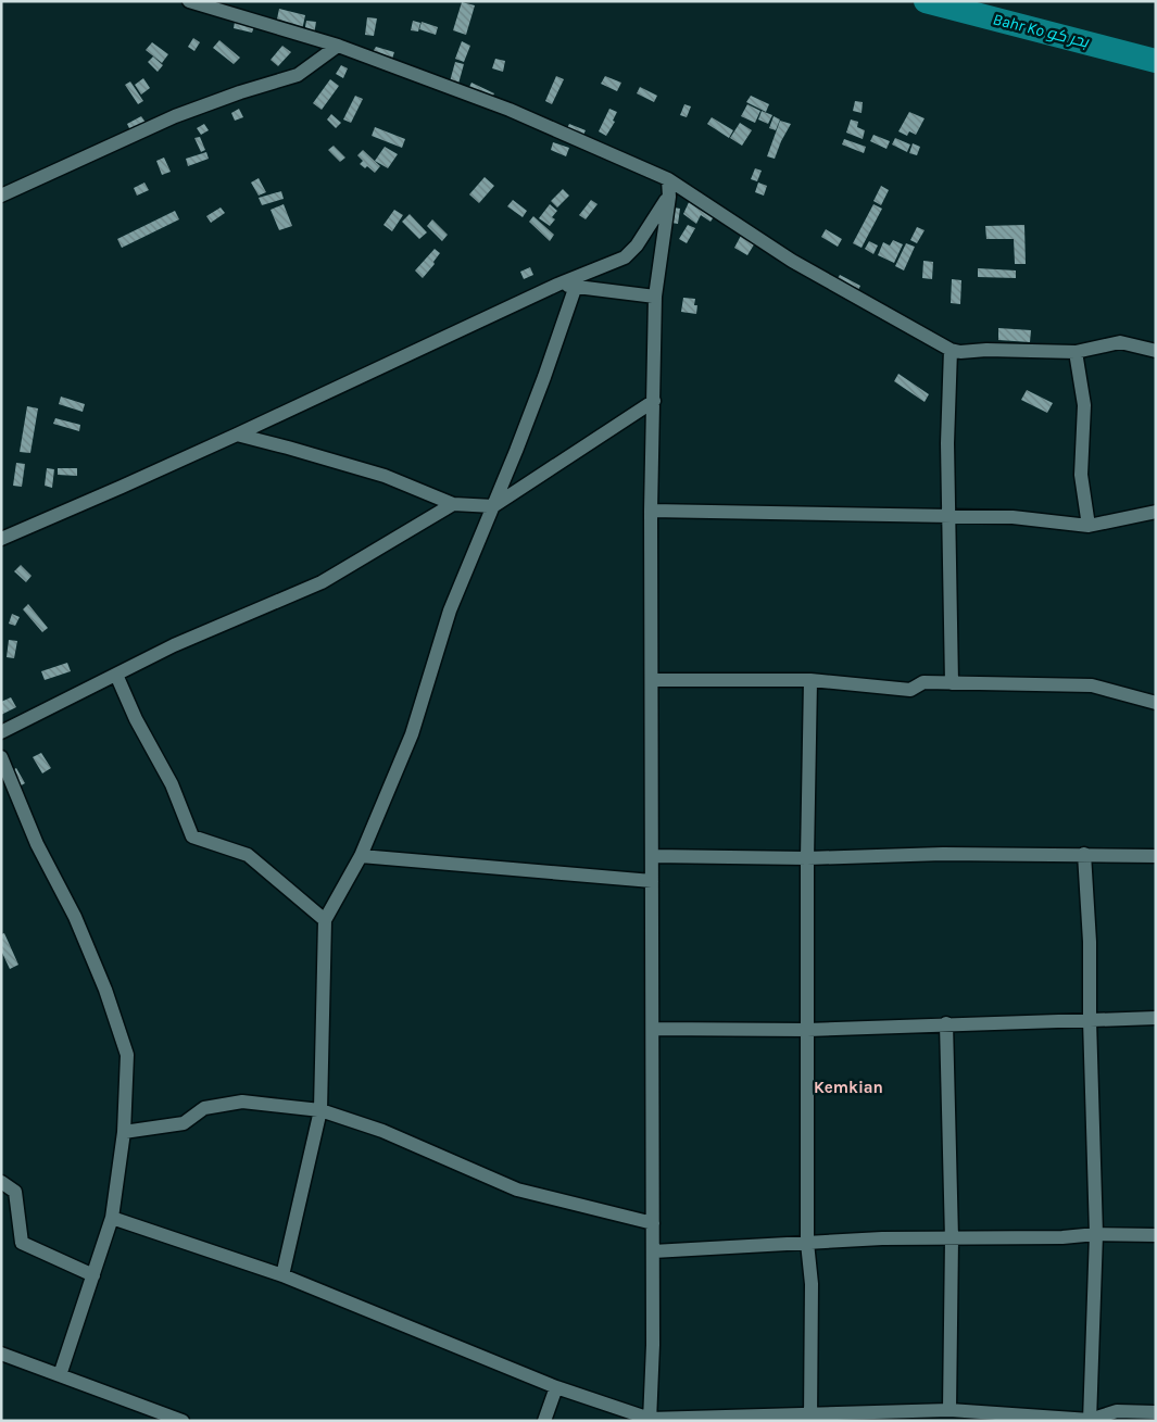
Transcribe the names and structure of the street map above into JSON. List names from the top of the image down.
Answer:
{
  "districts": ["Kemkian"],
  "water": ["Bahr Ko بحر كو"]
}
